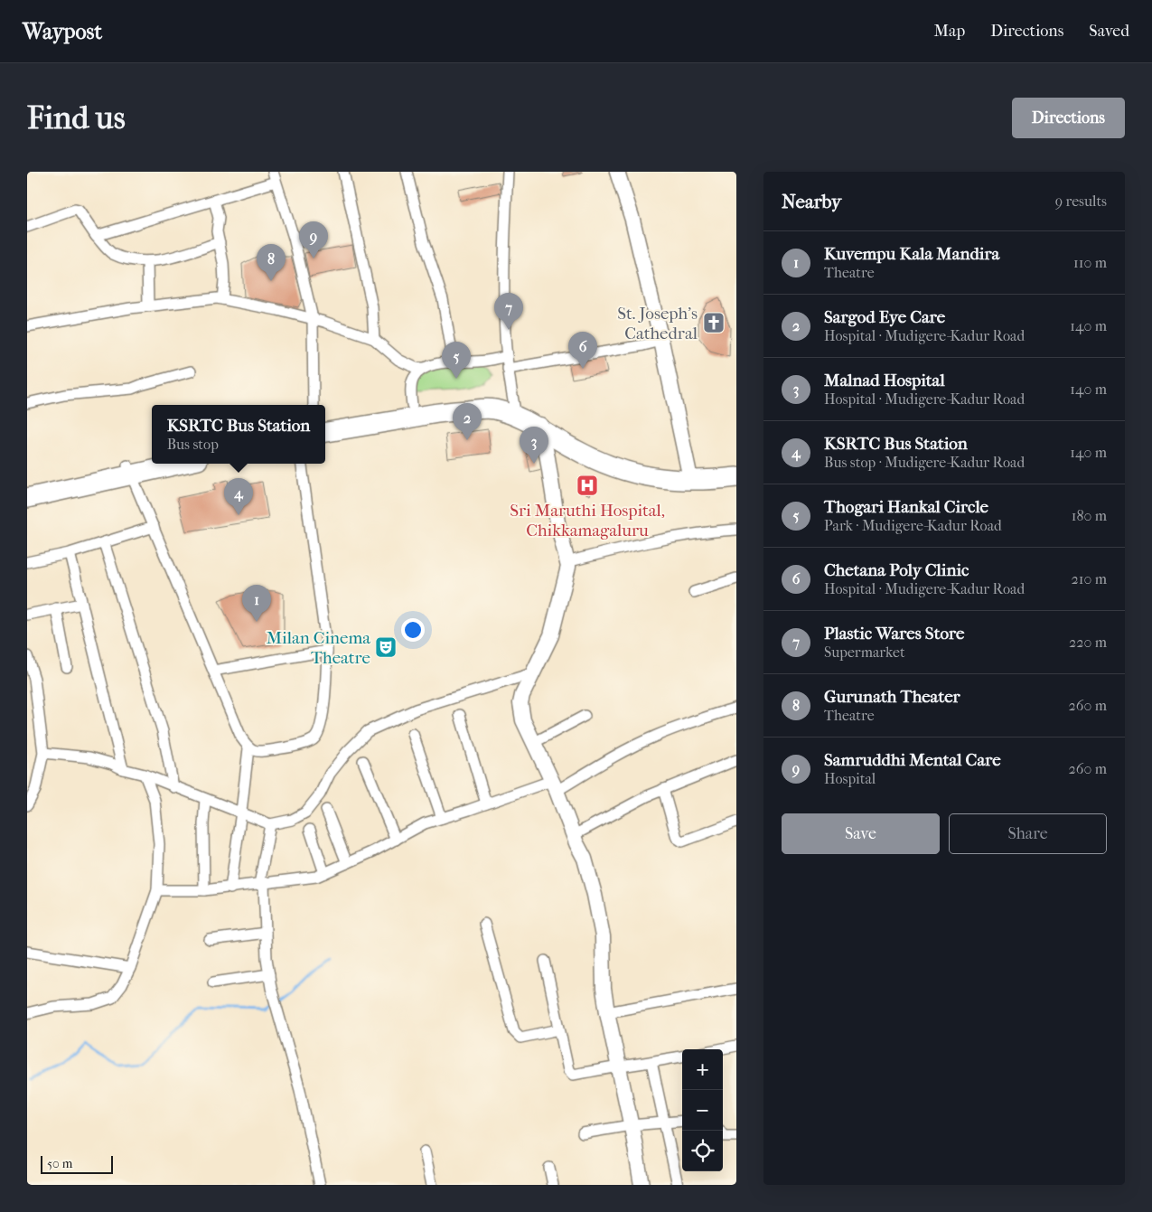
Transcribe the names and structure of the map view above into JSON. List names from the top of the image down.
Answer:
{
  "places": {
    "church": ["St. Joseph's Cathedral"],
    "hospital": ["Sri Maruthi Hospital, Chikkamagaluru"],
    "theatre": ["Milan Cinema Theatre"]
  },
  "scale_bar": "50 m",
  "page": {
    "header": "Waypost",
    "nav": ["Map", "Directions", "Saved"],
    "buttons": [
      "Directions",
      ["Save", "Share"]
    ],
    "title": "Find us",
    "heading": ["Nearby", "9 results"],
    "pins": [
      "9",
      "8",
      "7",
      "6",
      "5",
      "2",
      "3",
      "4",
      "1"
    ],
    "list": [
      {
        "mark": "1",
        "name": "Kuvempu Kala Mandira",
        "note": "Theatre",
        "value": "110 m"
      },
      {
        "mark": "2",
        "name": "Sargod Eye Care",
        "note": "Hospital · Mudigere-Kadur Road",
        "value": "140 m"
      },
      {
        "mark": "3",
        "name": "Malnad Hospital",
        "note": "Hospital · Mudigere-Kadur Road",
        "value": "140 m"
      },
      {
        "mark": "4",
        "name": "KSRTC Bus Station",
        "note": "Bus stop · Mudigere-Kadur Road",
        "value": "140 m"
      },
      {
        "mark": "5",
        "name": "Thogari Hankal Circle",
        "note": "Park · Mudigere-Kadur Road",
        "value": "180 m"
      },
      {
        "mark": "6",
        "name": "Chetana Poly Clinic",
        "note": "Hospital · Mudigere-Kadur Road",
        "value": "210 m"
      },
      {
        "mark": "7",
        "name": "Plastic Wares Store",
        "note": "Supermarket",
        "value": "220 m"
      },
      {
        "mark": "8",
        "name": "Gurunath Theater",
        "note": "Theatre",
        "value": "260 m"
      },
      {
        "mark": "9",
        "name": "Samruddhi Mental Care",
        "note": "Hospital",
        "value": "260 m"
      }
    ],
    "popup": ["KSRTC Bus Station", "Bus stop"],
    "map_buttons": ["+", "−"],
    "scale": "50 m"
  }
}
